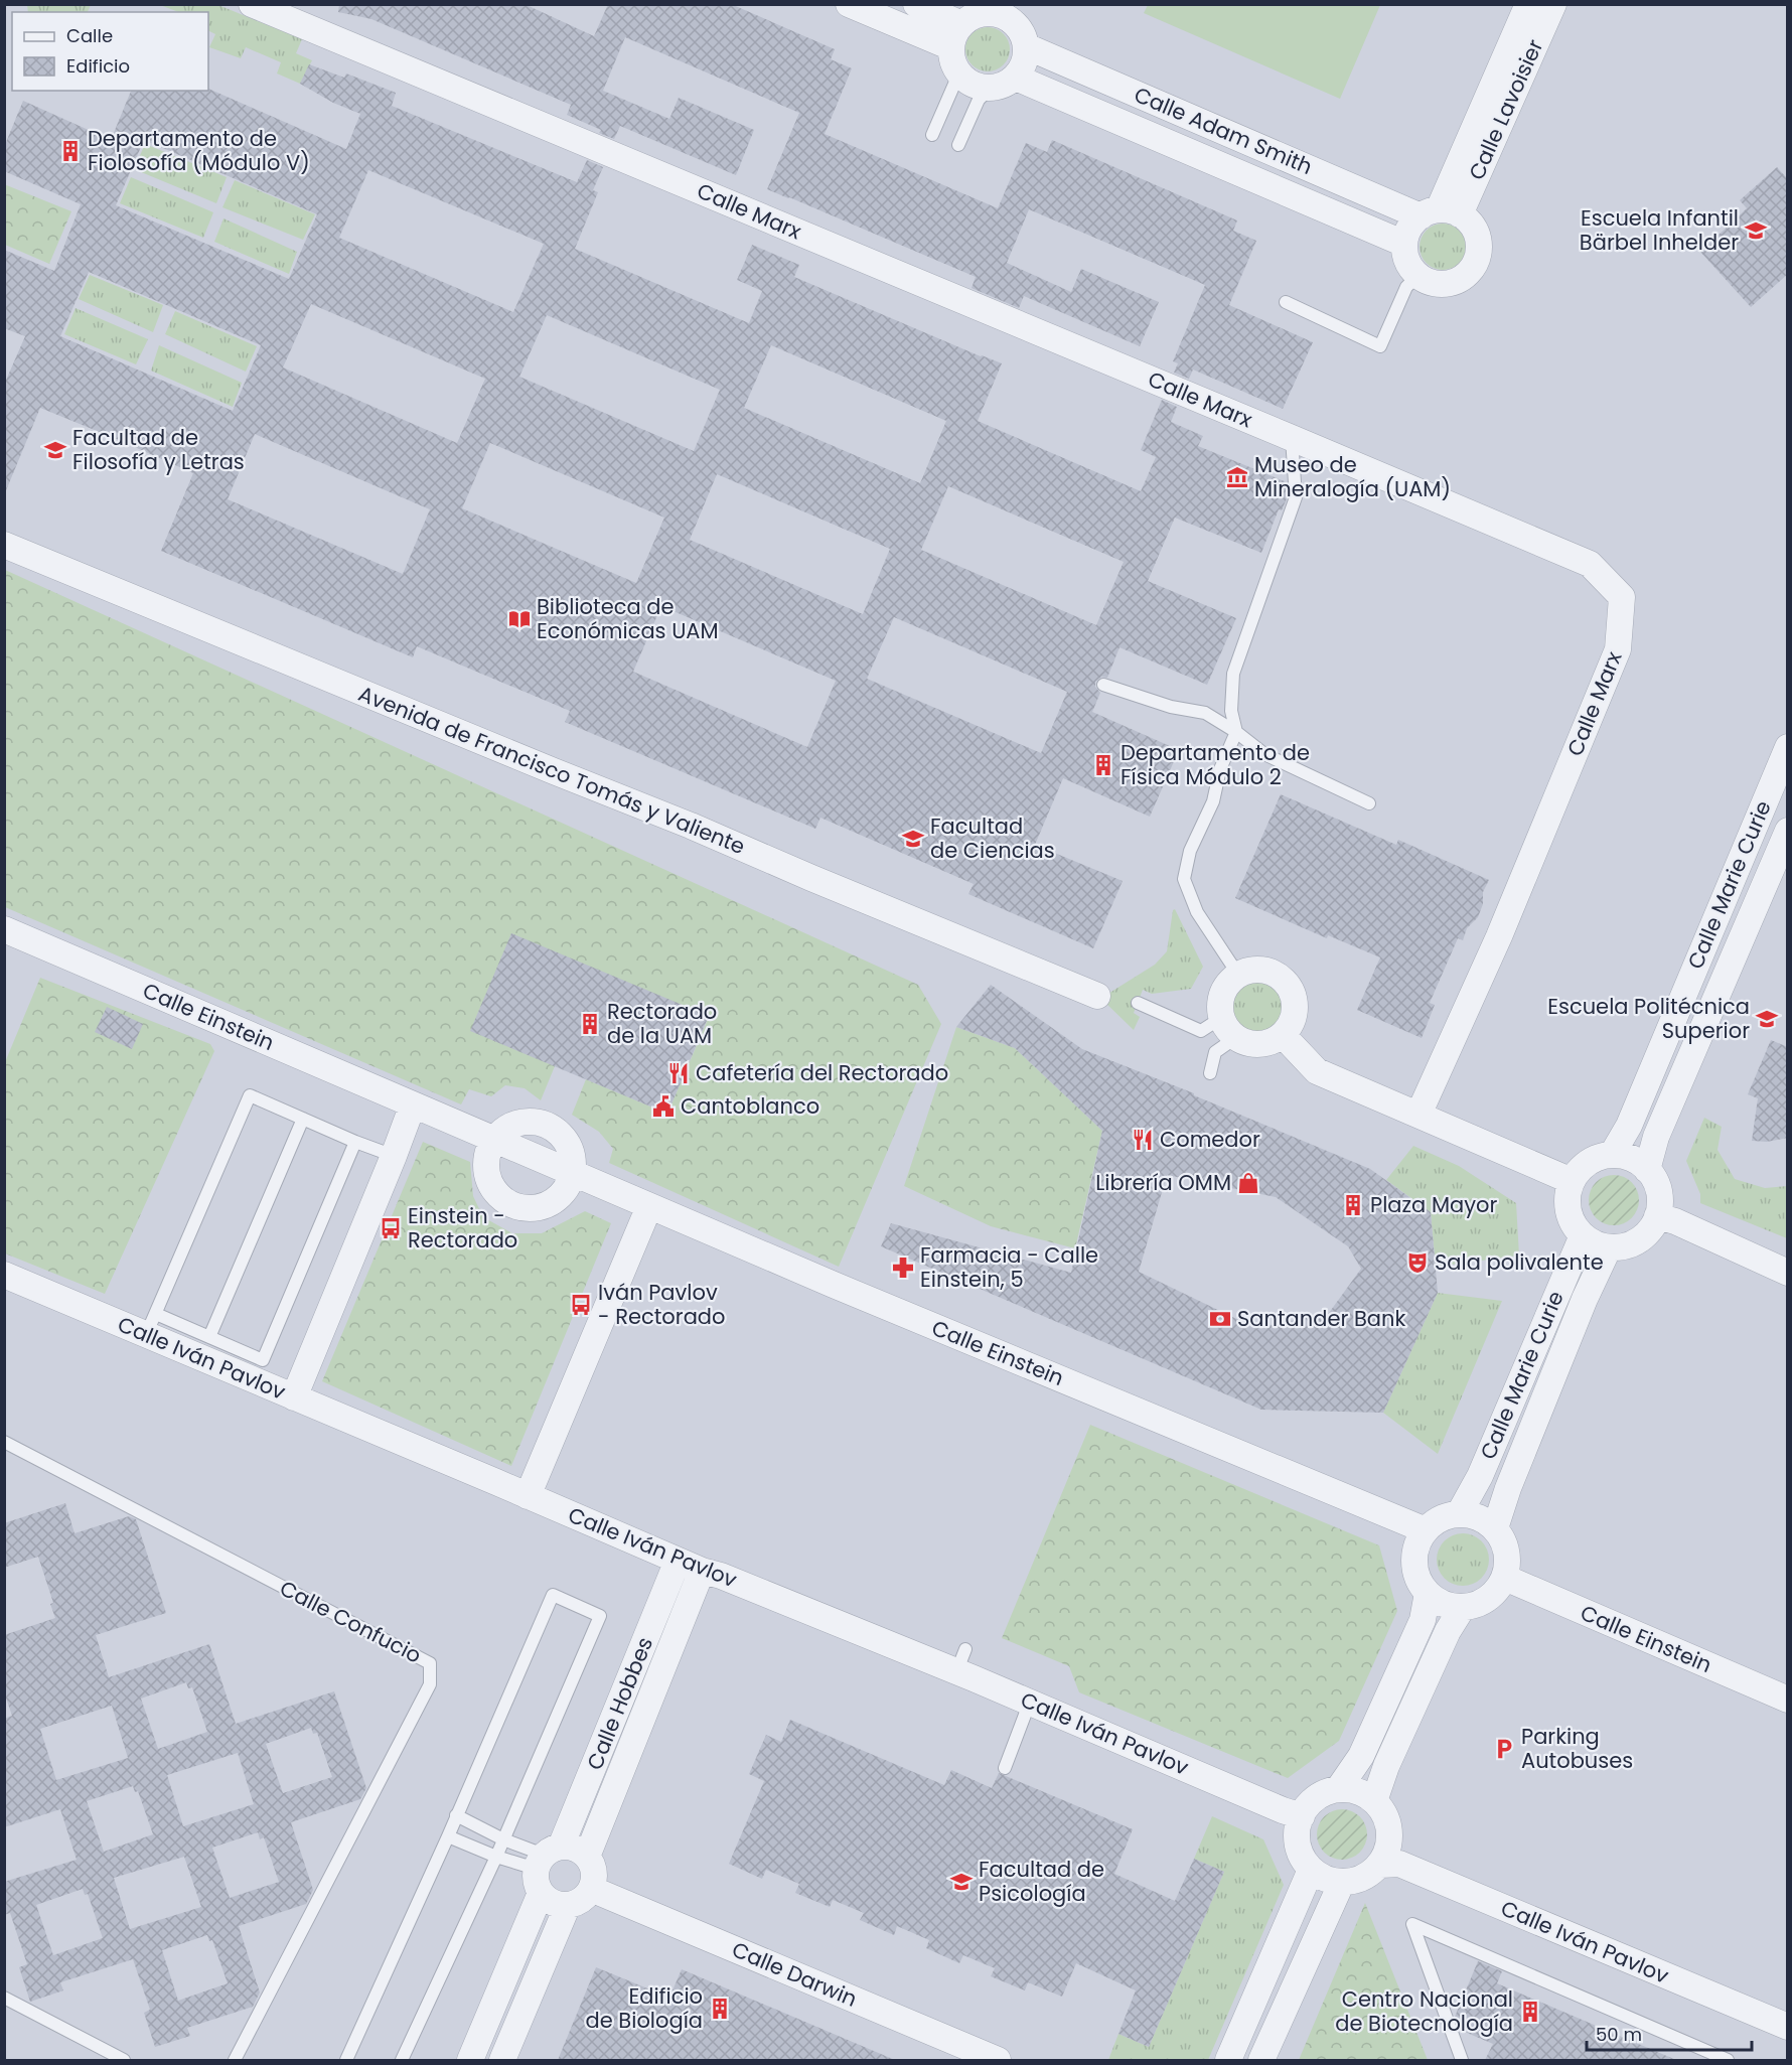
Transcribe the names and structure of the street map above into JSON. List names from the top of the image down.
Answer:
{
  "streets": {
    "street": [
      "Calle Lavoisier",
      "Calle Adam Smith",
      "Calle Marx",
      "Avenida de Francisco Tomás y Valiente",
      "Calle Marie Curie",
      "Calle Einstein",
      "Calle Iván Pavlov",
      "Calle Hobbes",
      "Calle Darwin"
    ],
    "lane": ["Calle Confucio"]
  },
  "crossings": [
    ["Calle Lavoisier", "Calle Adam Smith"],
    ["Calle Marie Curie", "Calle Einstein"],
    ["Calle Iván Pavlov", "Calle Hobbes"],
    ["Calle Hobbes", "Calle Darwin"]
  ],
  "places": {
    "building": [
      "Departamento de Fiolosofía (Módulo V)",
      "Departamento de Física Módulo 2",
      "Rectorado de la UAM",
      "Plaza Mayor",
      "Edificio de Biología",
      "Centro Nacional de Biotecnología"
    ],
    "school or university": [
      "Escuela Infantil Bärbel Inhelder",
      "Facultad de Filosofía y Letras",
      "Facultad de Ciencias",
      "Escuela Politécnica Superior",
      "Facultad de Psicología"
    ],
    "museum": ["Museo de Mineralogía (UAM)"],
    "library": ["Biblioteca de Económicas UAM"],
    "restaurant": ["Cafetería del Rectorado", "Comedor"],
    "public building": ["Cantoblanco"],
    "shop": ["Librería OMM"],
    "bus stop": ["Einstein - Rectorado", "Iván Pavlov - Rectorado"],
    "theatre": ["Sala polivalente"],
    "pharmacy": ["Farmacia - Calle Einstein, 5"],
    "bank": ["Santander Bank"],
    "parking": ["Parking Autobuses"]
  },
  "legend": ["Calle", "Edificio"],
  "scale_bar": "50 m"
}
